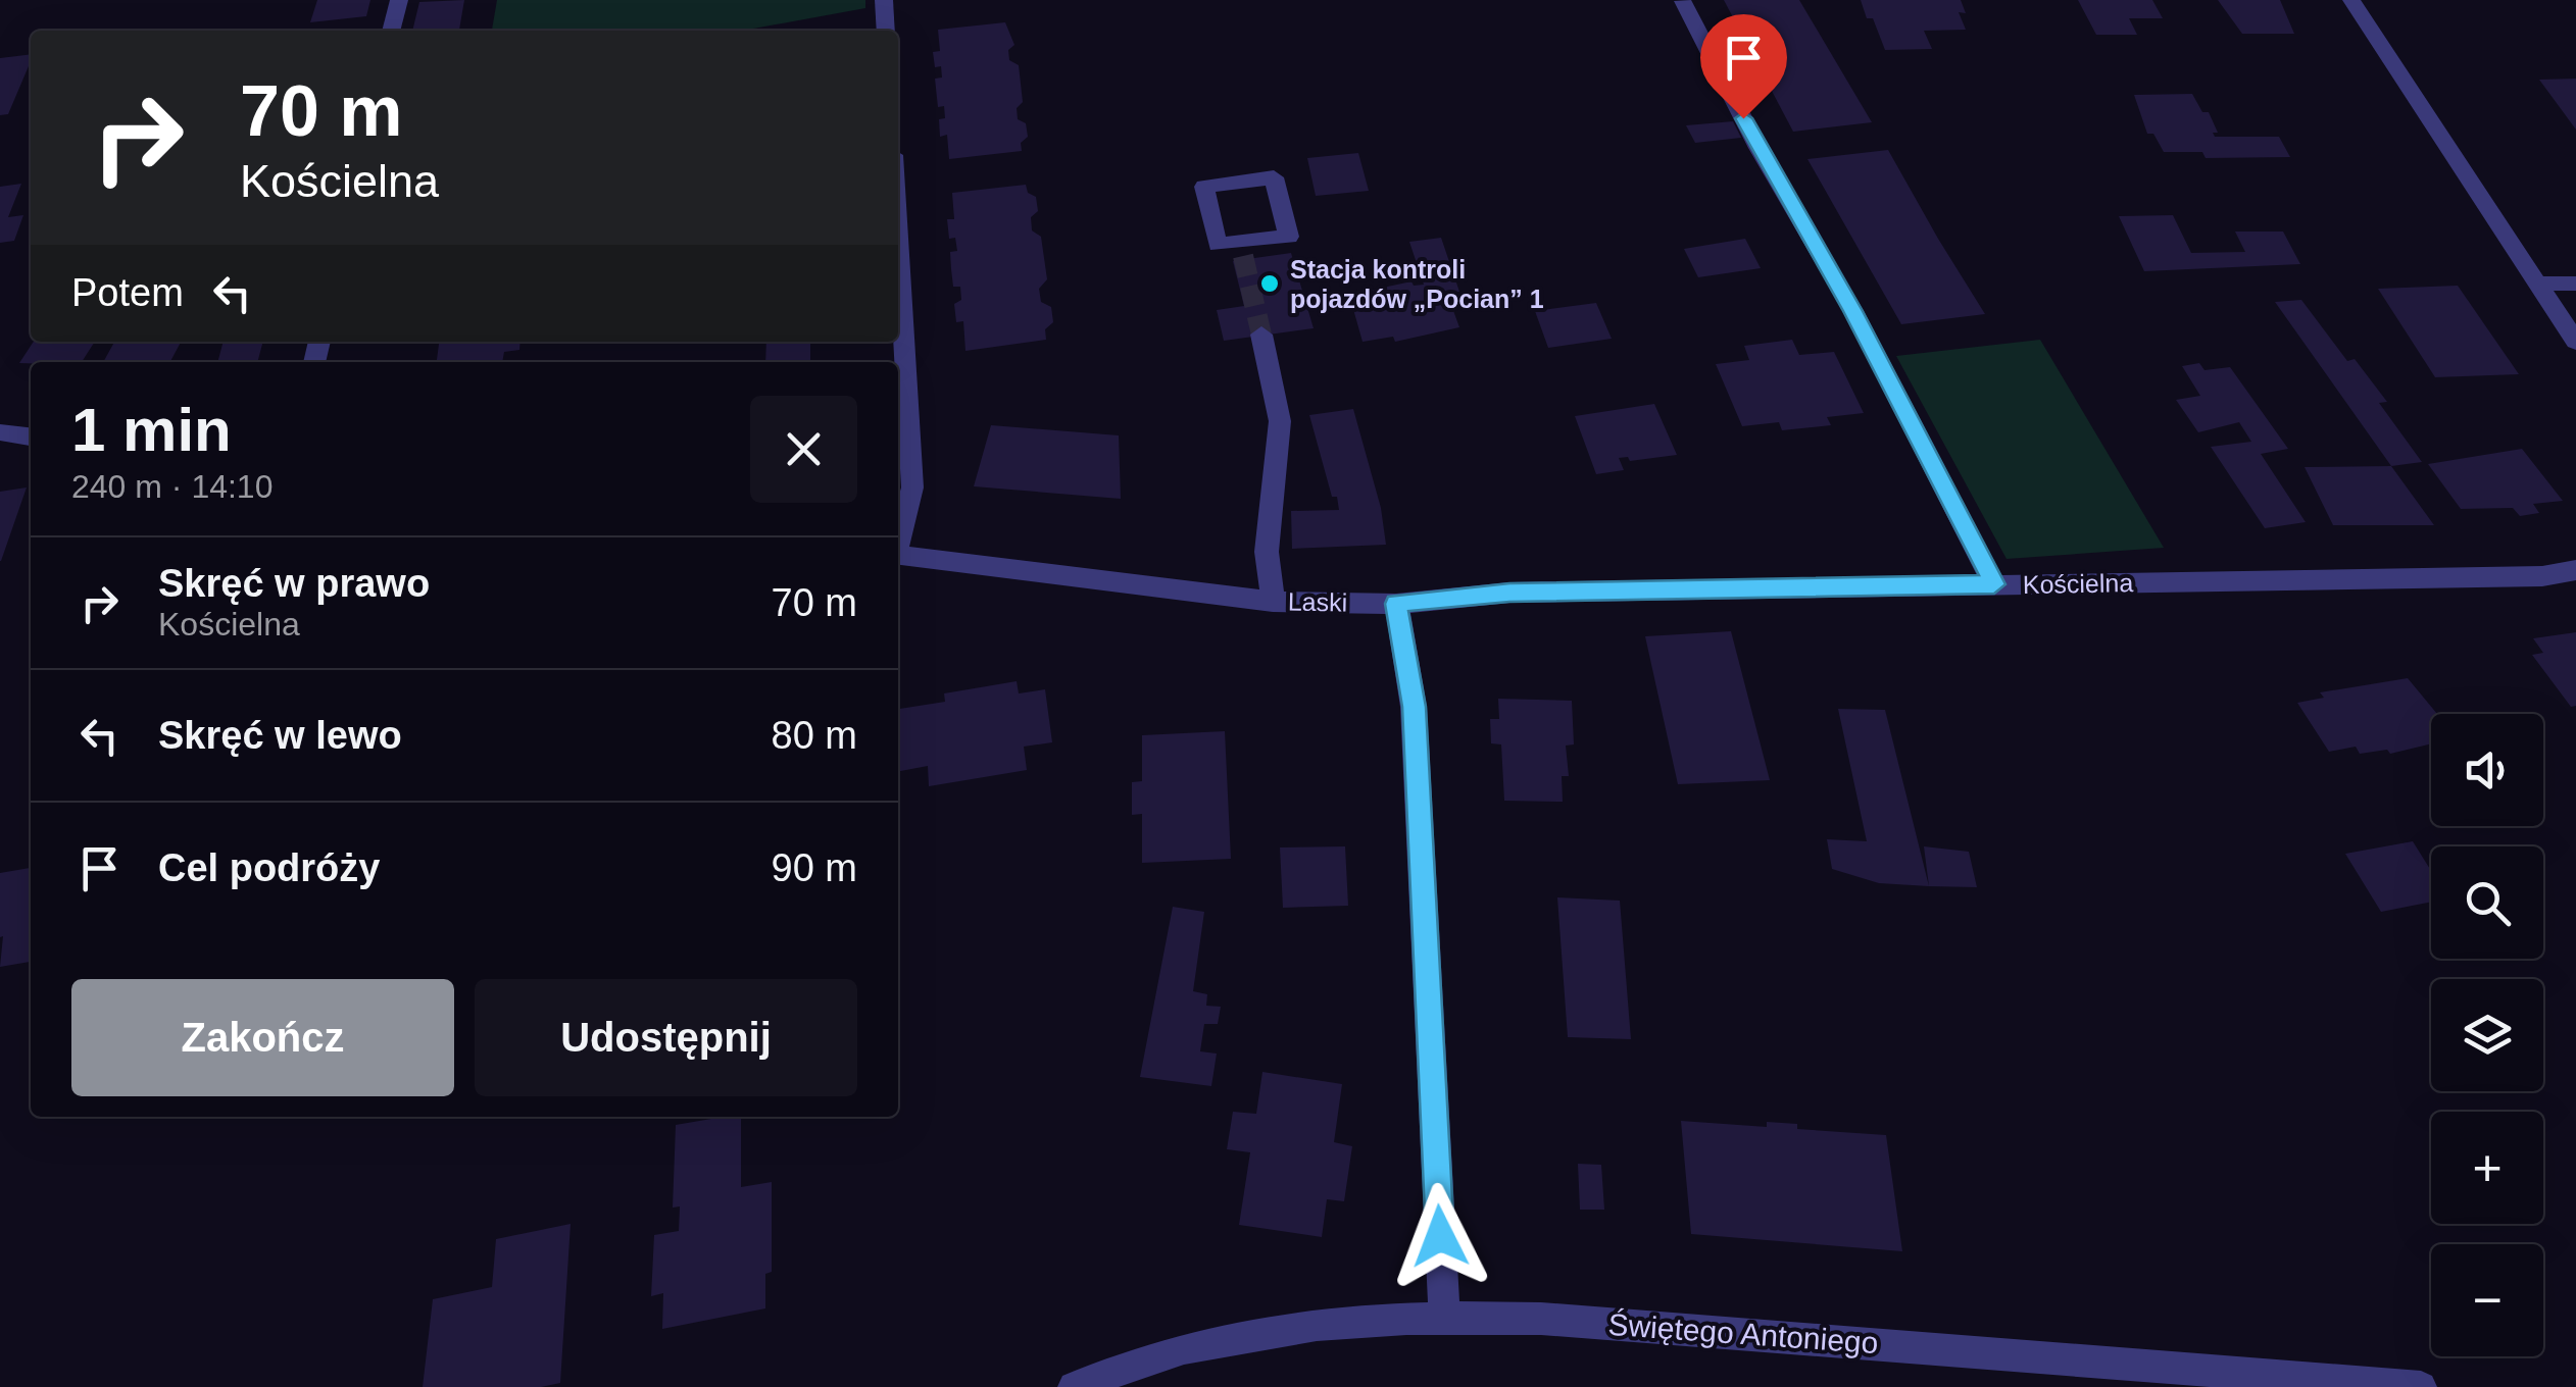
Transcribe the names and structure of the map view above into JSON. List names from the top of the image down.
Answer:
{
  "streets": {
    "street": ["Kościelna", "Laski", "Świętego Antoniego"]
  },
  "crossings": [
    ["Kościelna", "Laski"]
  ],
  "places": ["Stacja kontroli pojazdów „Pocian” 1"],
  "page": {
    "turn": ["70 m", "Kościelna"],
    "then": "Potem",
    "heading": ["1 min", "240 m · 14:10"],
    "list": [
      {
        "name": "Skręć w prawo",
        "note": "Kościelna",
        "value": "70 m"
      },
      {
        "name": "Skręć w lewo",
        "value": "80 m"
      },
      {
        "name": "Cel podróży",
        "value": "90 m"
      }
    ],
    "map_buttons": ["+", "−"],
    "buttons": ["Zakończ", "Udostępnij"]
  }
}
